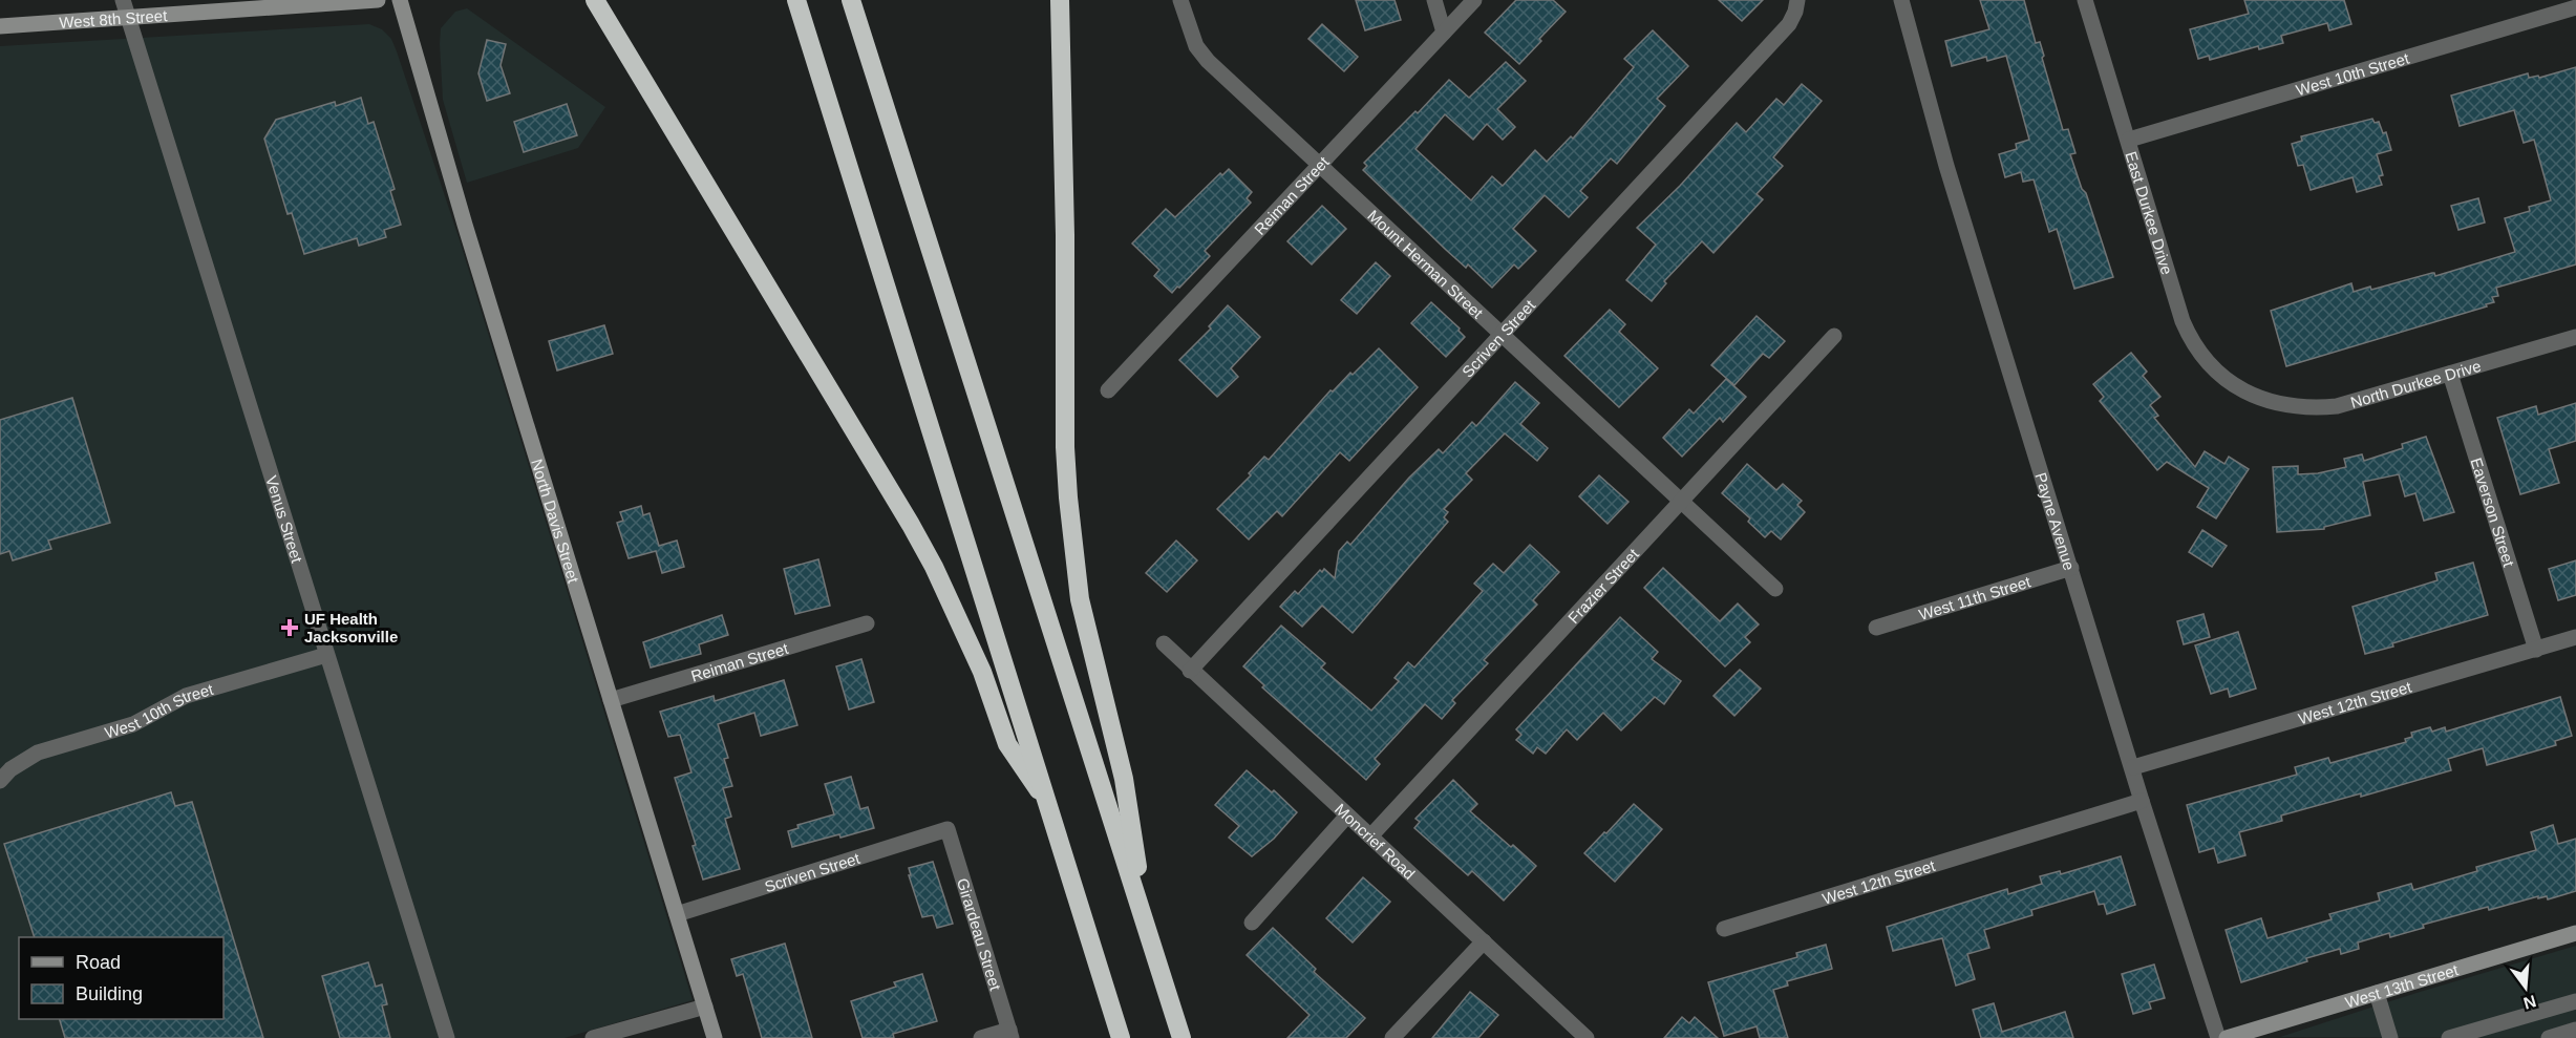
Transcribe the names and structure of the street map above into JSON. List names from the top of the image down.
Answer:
{
  "streets": {
    "street": [
      "West 8th Street",
      "West 10th Street",
      "Reiman Street",
      "East Durkee Drive",
      "Mount Herman Street",
      "Scriven Street",
      "North Durkee Drive",
      "Eaverson Street",
      "Venus Street",
      "North Davis Street",
      "Payne Avenue",
      "Frazier Street",
      "West 11th Street",
      "West 12th Street",
      "Moncrief Road",
      "Girardeau Street",
      "West 13th Street"
    ]
  },
  "crossings": [
    ["West 8th Street", "Venus Street"],
    ["West 10th Street", "East Durkee Drive"],
    ["West 10th Street", "Venus Street"],
    ["Reiman Street", "Mount Herman Street"],
    ["Reiman Street", "North Davis Street"],
    ["East Durkee Drive", "North Durkee Drive"],
    ["Mount Herman Street", "Scriven Street"],
    ["Mount Herman Street", "Frazier Street"],
    ["Scriven Street", "North Davis Street"],
    ["Scriven Street", "Moncrief Road"],
    ["Scriven Street", "Girardeau Street"],
    ["North Durkee Drive", "Eaverson Street"],
    ["Eaverson Street", "West 12th Street"],
    ["Payne Avenue", "West 11th Street"],
    ["Payne Avenue", "West 12th Street"],
    ["Frazier Street", "Moncrief Road"]
  ],
  "places": {
    "health": ["UF Health Jacksonville"]
  },
  "legend": ["Road", "Building"],
  "north": "bottom"
}
